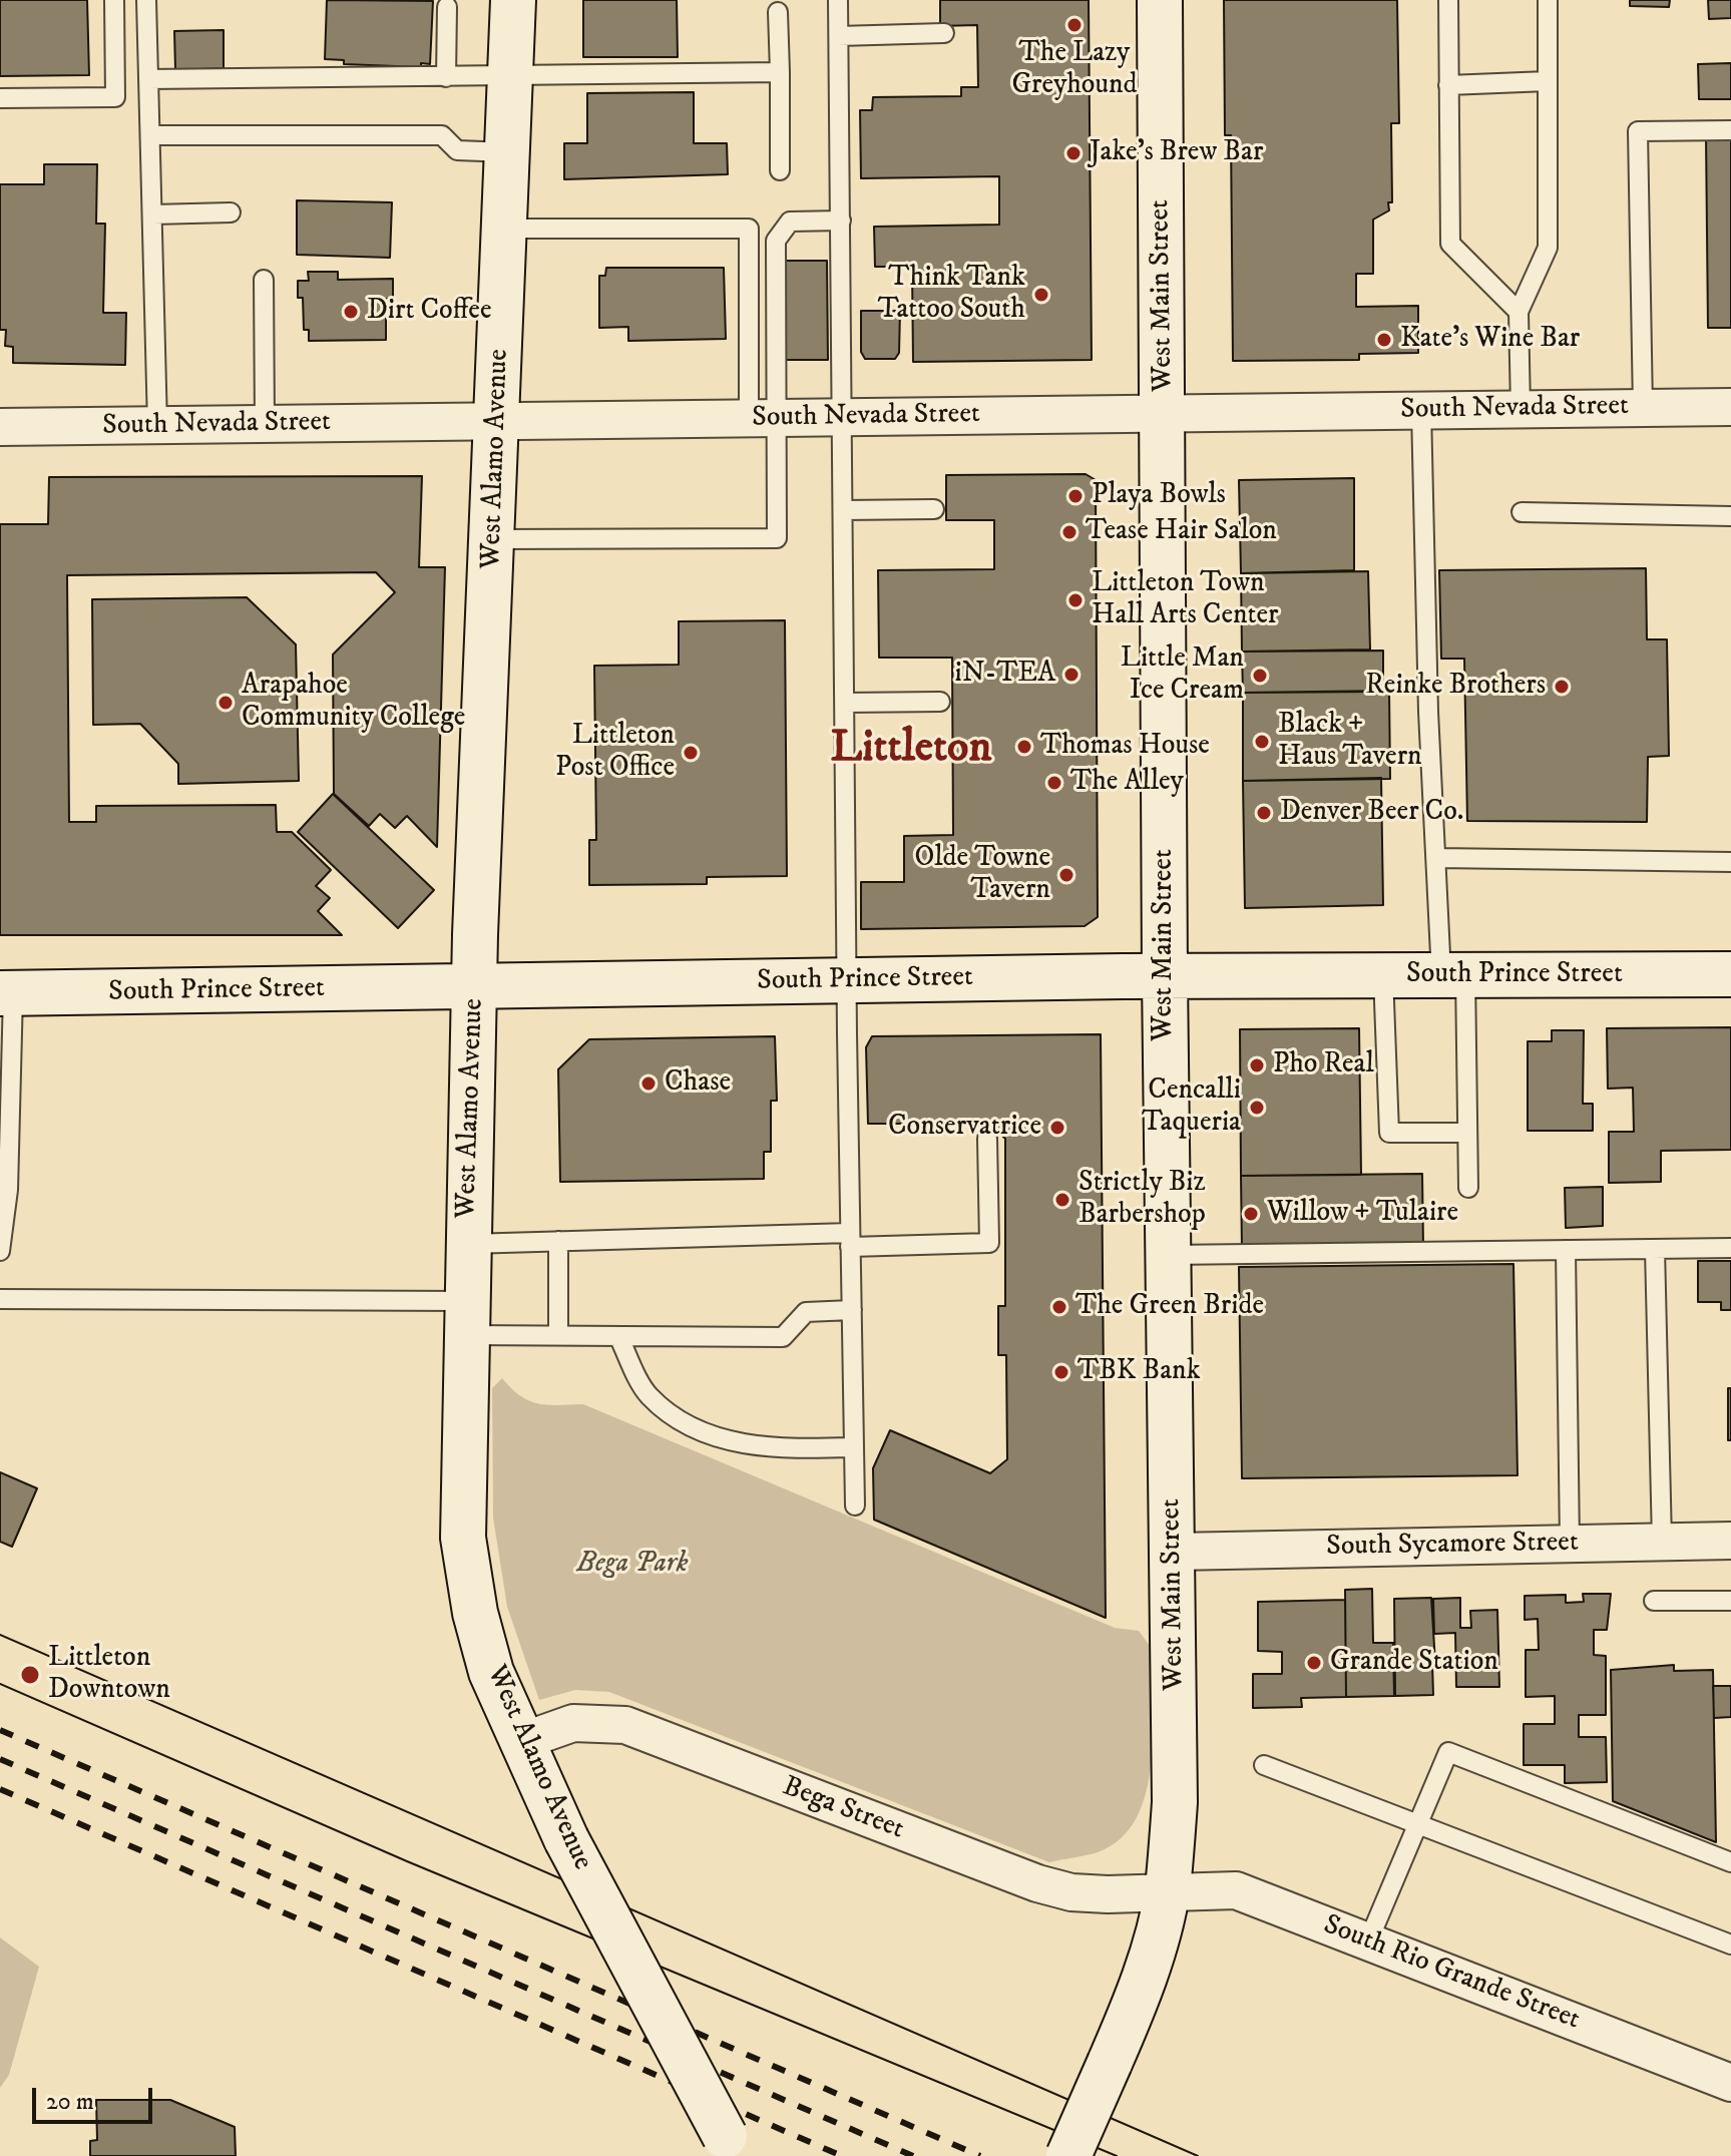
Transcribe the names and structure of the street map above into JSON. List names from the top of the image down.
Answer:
{
  "streets": {
    "main road": ["West Main Street", "West Alamo Avenue", "South Prince Street"],
    "street": [
      "South Nevada Street",
      "South Sycamore Street",
      "Bega Street",
      "South Rio Grande Street"
    ]
  },
  "crossings": [
    ["West Main Street", "South Nevada Street"],
    ["West Main Street", "South Prince Street"],
    ["West Main Street", "South Sycamore Street"],
    ["West Main Street", "Bega Street"],
    ["West Main Street", "South Rio Grande Street"],
    ["South Nevada Street", "West Alamo Avenue"],
    ["West Alamo Avenue", "South Prince Street"],
    ["West Alamo Avenue", "Bega Street"],
    ["Bega Street", "South Rio Grande Street"]
  ],
  "districts": ["Littleton"],
  "parks": ["Bega Park"],
  "places": [
    "The Lazy Greyhound",
    "Jake's Brew Bar",
    "Think Tank Tattoo South",
    "Dirt Coffee",
    "Kate's Wine Bar",
    "Playa Bowls",
    "Tease Hair Salon",
    "Littleton Town Hall Arts Center",
    "iN-TEA",
    "Little Man Ice Cream",
    "Reinke Brothers",
    "Arapahoe Community College",
    "Black + Haus Tavern",
    "Thomas House",
    "Littleton Post Office",
    "The Alley",
    "Denver Beer Co.",
    "Olde Towne Tavern",
    "Pho Real",
    "Chase",
    "Cencalli Taqueria",
    "Conservatrice",
    "Strictly Biz Barbershop",
    "Willow + Tulaire",
    "The Green Bride",
    "TBK Bank",
    "Grande Station",
    "Littleton Downtown"
  ],
  "scale_bar": "20 m"
}
